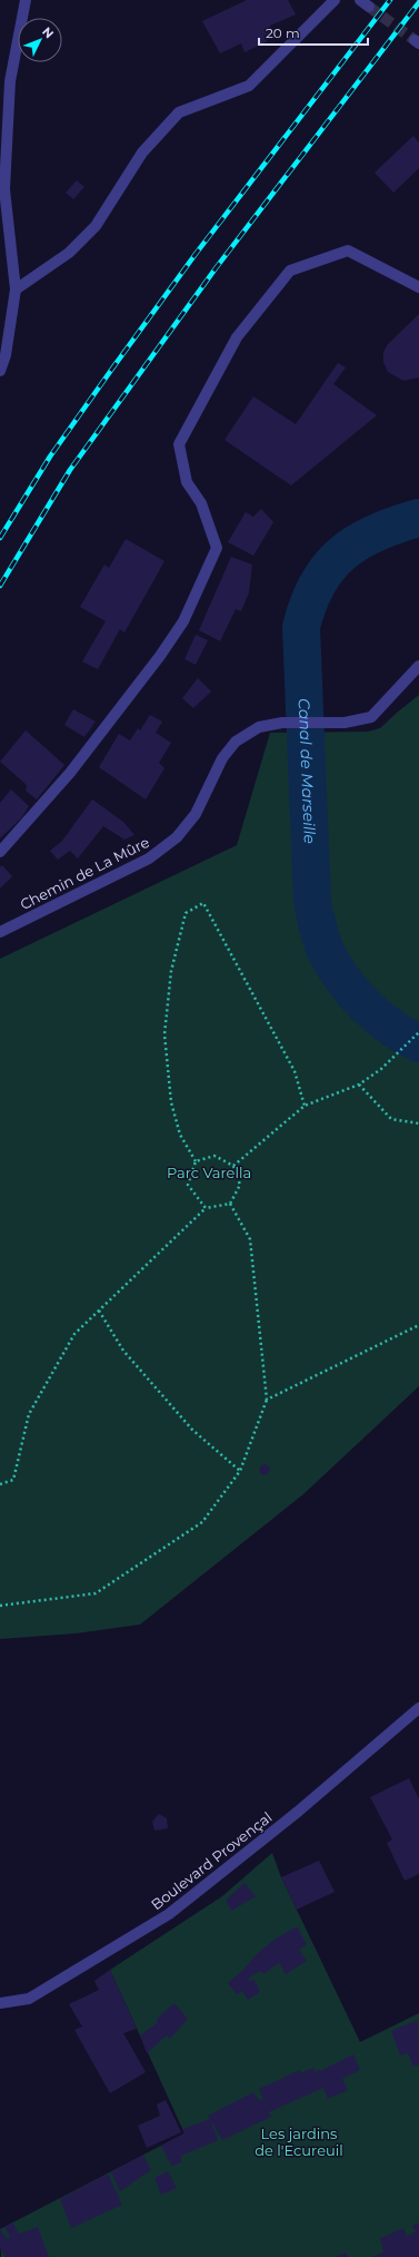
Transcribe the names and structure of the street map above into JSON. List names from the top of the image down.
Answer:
{
  "streets": {
    "street": ["Chemin de La Mûre", "Boulevard Provençal"]
  },
  "water": ["Canal de Marseille"],
  "parks": ["Parc Varella", "Les jardins de l'Ecureuil"],
  "scale_bar": "20 m",
  "north": "top right"
}
